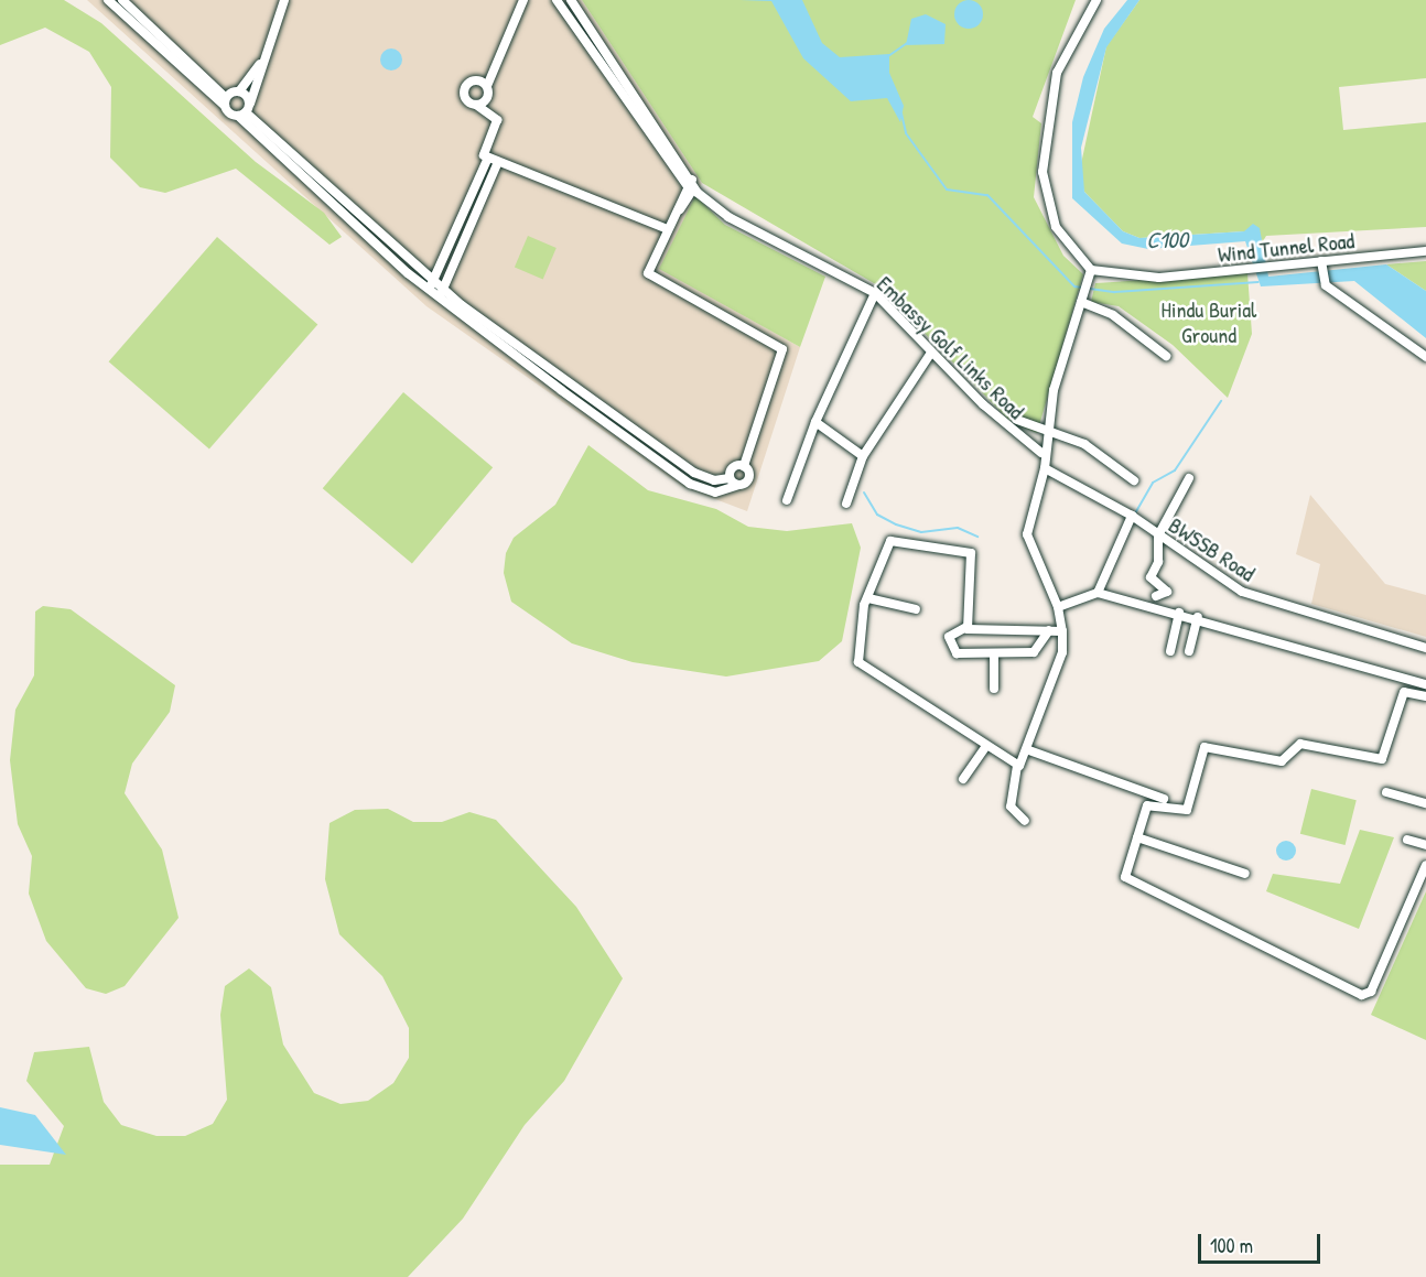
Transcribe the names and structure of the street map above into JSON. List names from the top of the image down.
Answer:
{
  "streets": {
    "street": ["Wind Tunnel Road", "Embassy Golf Links Road", "BWSSB Road"]
  },
  "crossings": [
    ["Wind Tunnel Road", "Embassy Golf Links Road"]
  ],
  "water": ["C100"],
  "parks": ["Hindu Burial Ground"],
  "scale_bar": "100 m"
}
